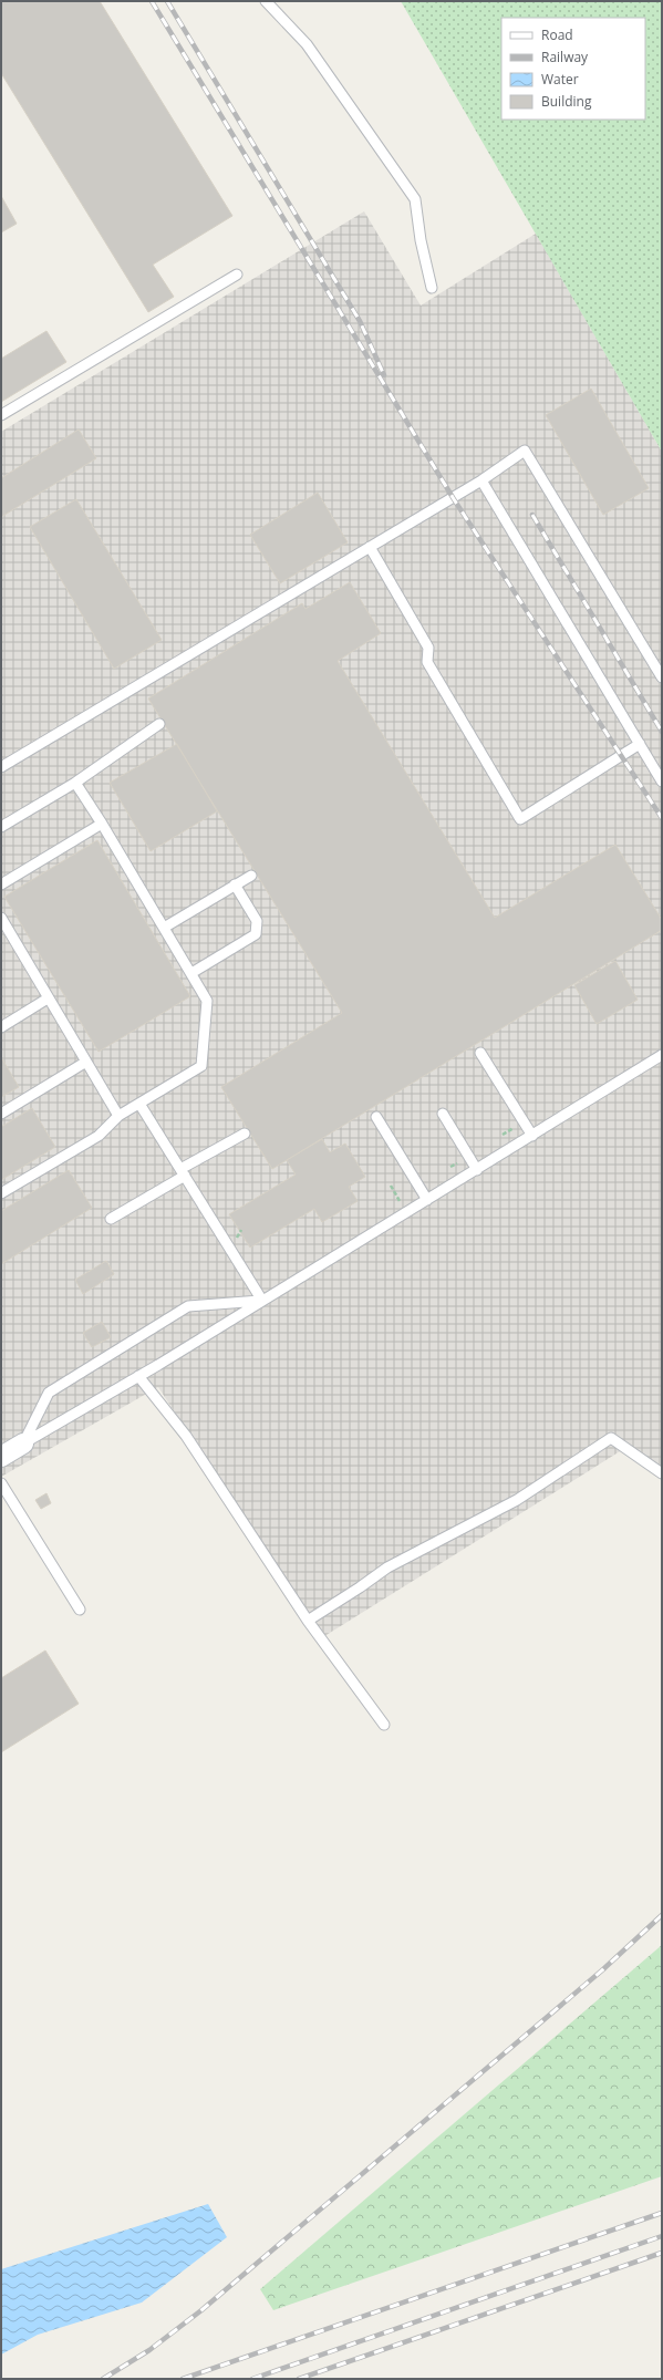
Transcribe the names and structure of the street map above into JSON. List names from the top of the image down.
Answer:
{
  "legend": [
    "Road",
    "Railway",
    "Water",
    "Building"
  ]
}
